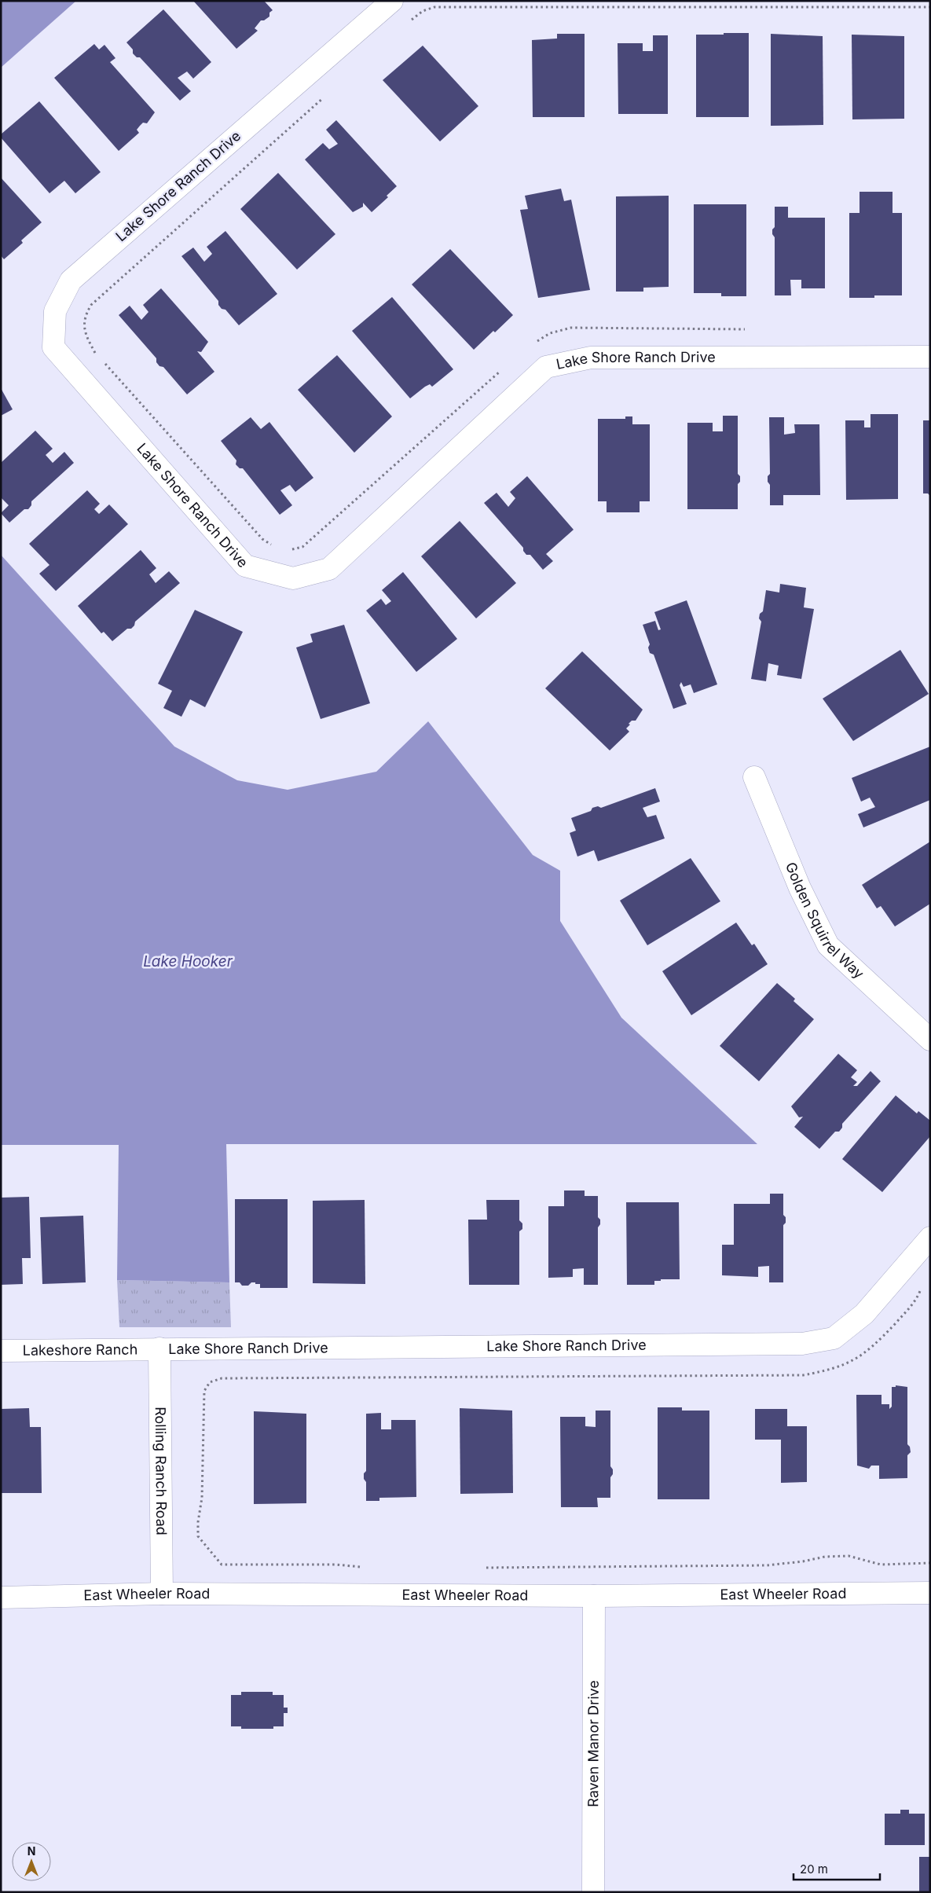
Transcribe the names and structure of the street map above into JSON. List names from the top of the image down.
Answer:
{
  "streets": {
    "street": [
      "Lake Shore Ranch Drive",
      "Golden Squirrel Way",
      "Lakeshore Ranch",
      "Rolling Ranch Road",
      "East Wheeler Road",
      "Raven Manor Drive"
    ]
  },
  "crossings": [
    ["Lake Shore Ranch Drive", "Lakeshore Ranch"],
    ["Lake Shore Ranch Drive", "Rolling Ranch Road"],
    ["Lakeshore Ranch", "Rolling Ranch Road"],
    ["Rolling Ranch Road", "East Wheeler Road"],
    ["East Wheeler Road", "Raven Manor Drive"]
  ],
  "water": ["Lake Hooker"],
  "scale_bar": "20 m",
  "north": "top"
}
